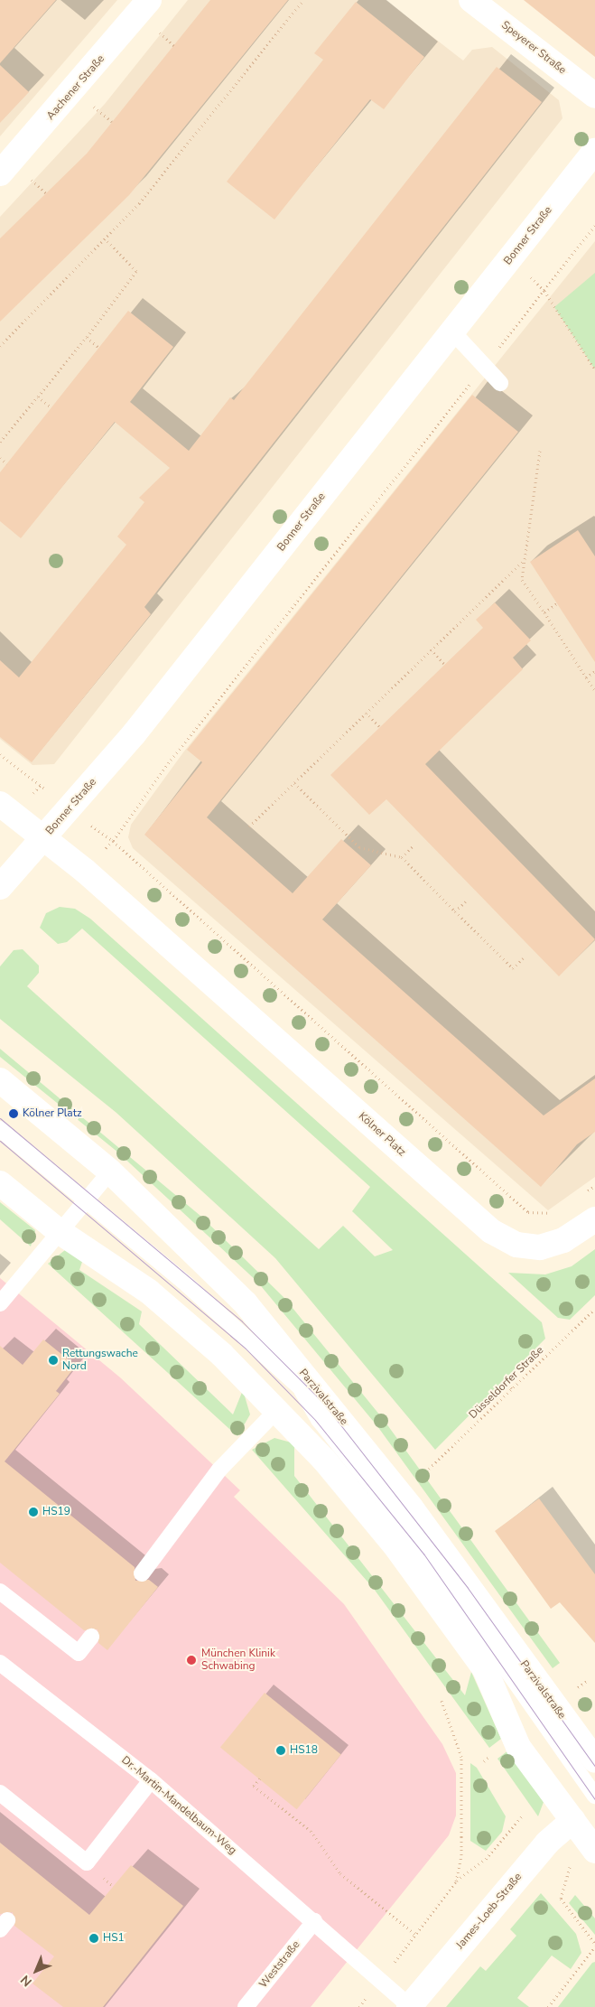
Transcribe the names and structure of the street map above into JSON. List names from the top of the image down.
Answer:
{
  "streets": {
    "street": [
      "Speyerer Straße",
      "Aachener Straße",
      "Bonner Straße",
      "Kölner Platz",
      "Parzivalstraße",
      "James-Loeb-Straße"
    ],
    "lane": ["Dr.-Martin-Mandelbaum-Weg", "Weststraße"],
    "path": ["Düsseldorfer Straße"]
  },
  "crossings": [
    ["Bonner Straße", "Kölner Platz"],
    ["Dr.-Martin-Mandelbaum-Weg", "James-Loeb-Straße"],
    ["Dr.-Martin-Mandelbaum-Weg", "Weststraße"]
  ],
  "places": [
    "Kölner Platz",
    "Rettungswache Nord",
    "HS19",
    "München Klinik Schwabing",
    "HS18",
    "HS1"
  ],
  "north": "bottom left"
}
